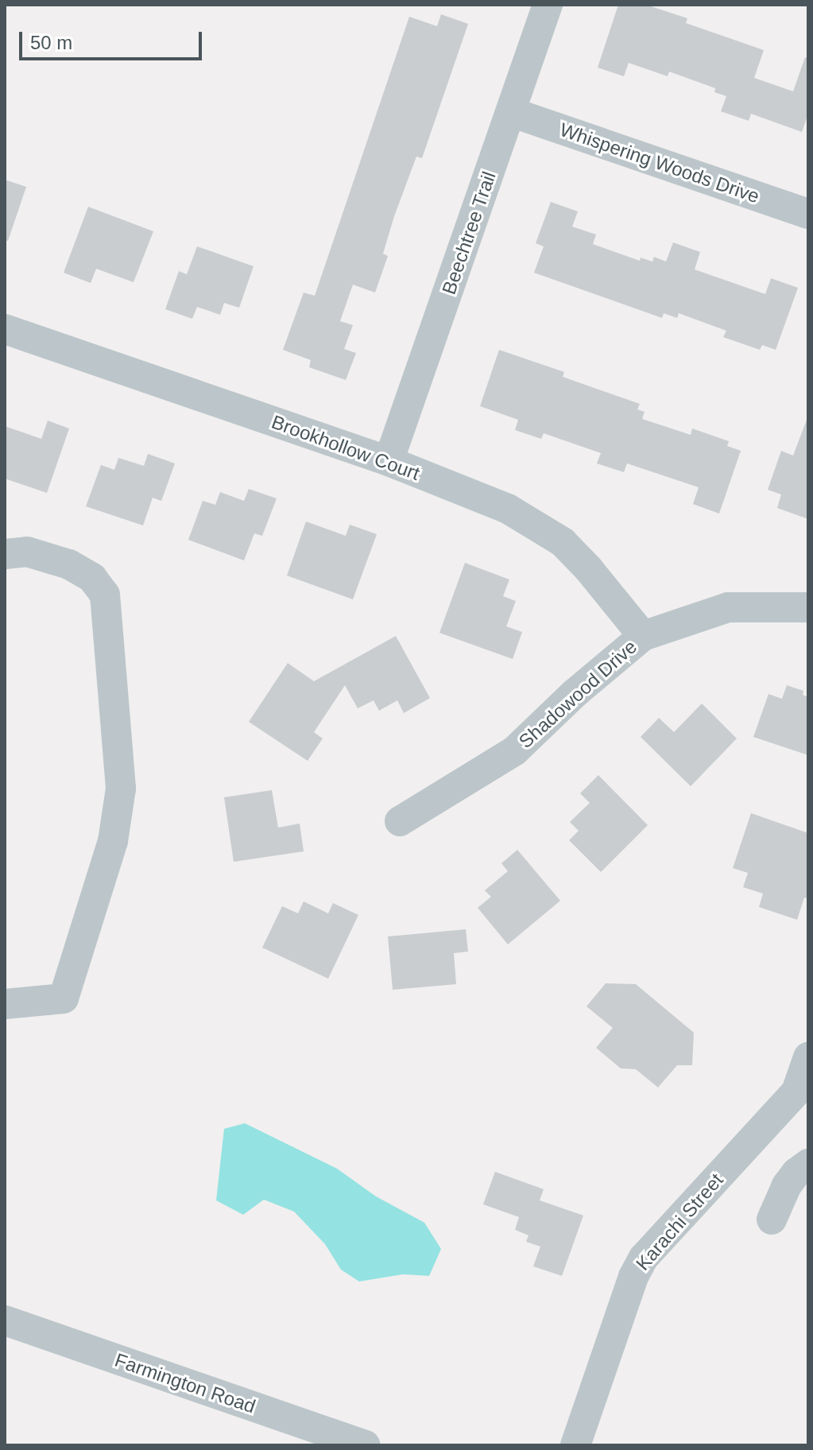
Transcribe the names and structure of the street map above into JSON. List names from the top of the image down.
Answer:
{
  "streets": {
    "street": [
      "Whispering Woods Drive",
      "Beechtree Trail",
      "Brookhollow Court",
      "Shadowood Drive",
      "Karachi Street",
      "Farmington Road"
    ]
  },
  "crossings": [
    ["Whispering Woods Drive", "Beechtree Trail"],
    ["Beechtree Trail", "Brookhollow Court"],
    ["Brookhollow Court", "Shadowood Drive"]
  ],
  "scale_bar": "50 m"
}
